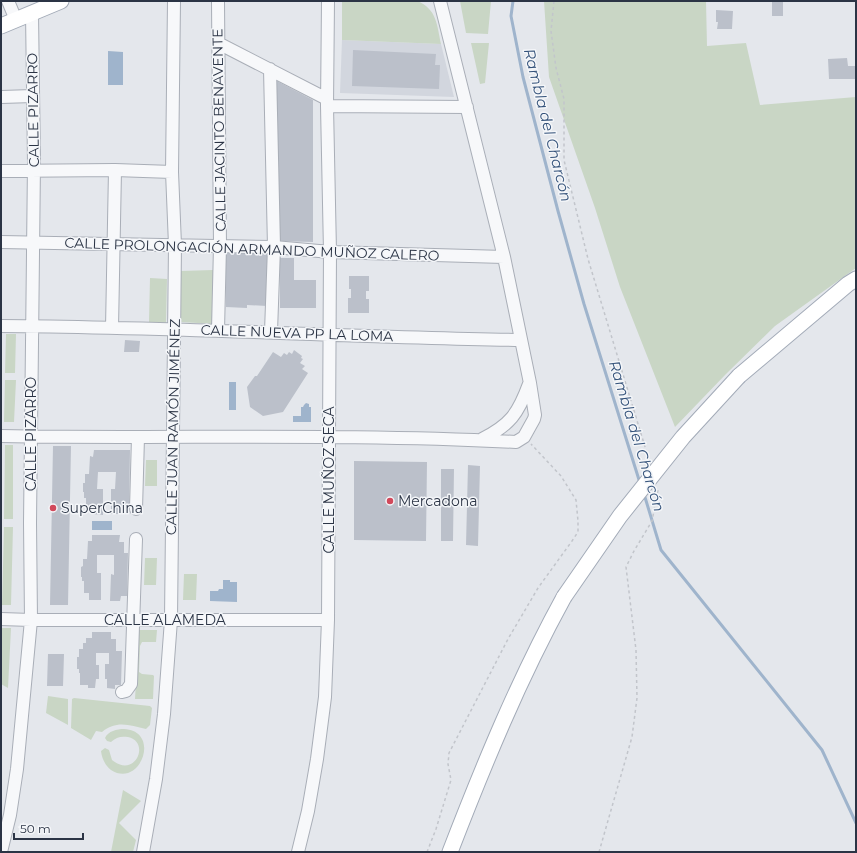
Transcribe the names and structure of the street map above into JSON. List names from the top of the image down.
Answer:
{
  "streets": {
    "street": [
      "CALLE PIZARRO",
      "CALLE JACINTO BENAVENTE",
      "CALLE PROLONGACIÓN ARMANDO MUÑOZ CALERO",
      "CALLE NUEVA PP LA LOMA",
      "CALLE JUAN RAMÓN JIMÉNEZ",
      "CALLE MUÑOZ SECA",
      "CALLE ALAMEDA"
    ]
  },
  "crossings": [
    ["CALLE PIZARRO", "CALLE PROLONGACIÓN ARMANDO MUÑOZ CALERO"],
    ["CALLE PIZARRO", "CALLE NUEVA PP LA LOMA"],
    ["CALLE PIZARRO", "CALLE ALAMEDA"],
    ["CALLE JACINTO BENAVENTE", "CALLE PROLONGACIÓN ARMANDO MUÑOZ CALERO"],
    ["CALLE JACINTO BENAVENTE", "CALLE NUEVA PP LA LOMA"],
    ["CALLE PROLONGACIÓN ARMANDO MUÑOZ CALERO", "CALLE JUAN RAMÓN JIMÉNEZ"],
    ["CALLE PROLONGACIÓN ARMANDO MUÑOZ CALERO", "CALLE MUÑOZ SECA"],
    ["CALLE NUEVA PP LA LOMA", "CALLE JUAN RAMÓN JIMÉNEZ"],
    ["CALLE NUEVA PP LA LOMA", "CALLE MUÑOZ SECA"],
    ["CALLE JUAN RAMÓN JIMÉNEZ", "CALLE ALAMEDA"],
    ["CALLE MUÑOZ SECA", "CALLE ALAMEDA"]
  ],
  "water": ["Rambla del Charcón"],
  "places": ["Mercadona", "SuperChina"],
  "scale_bar": "50 m"
}
